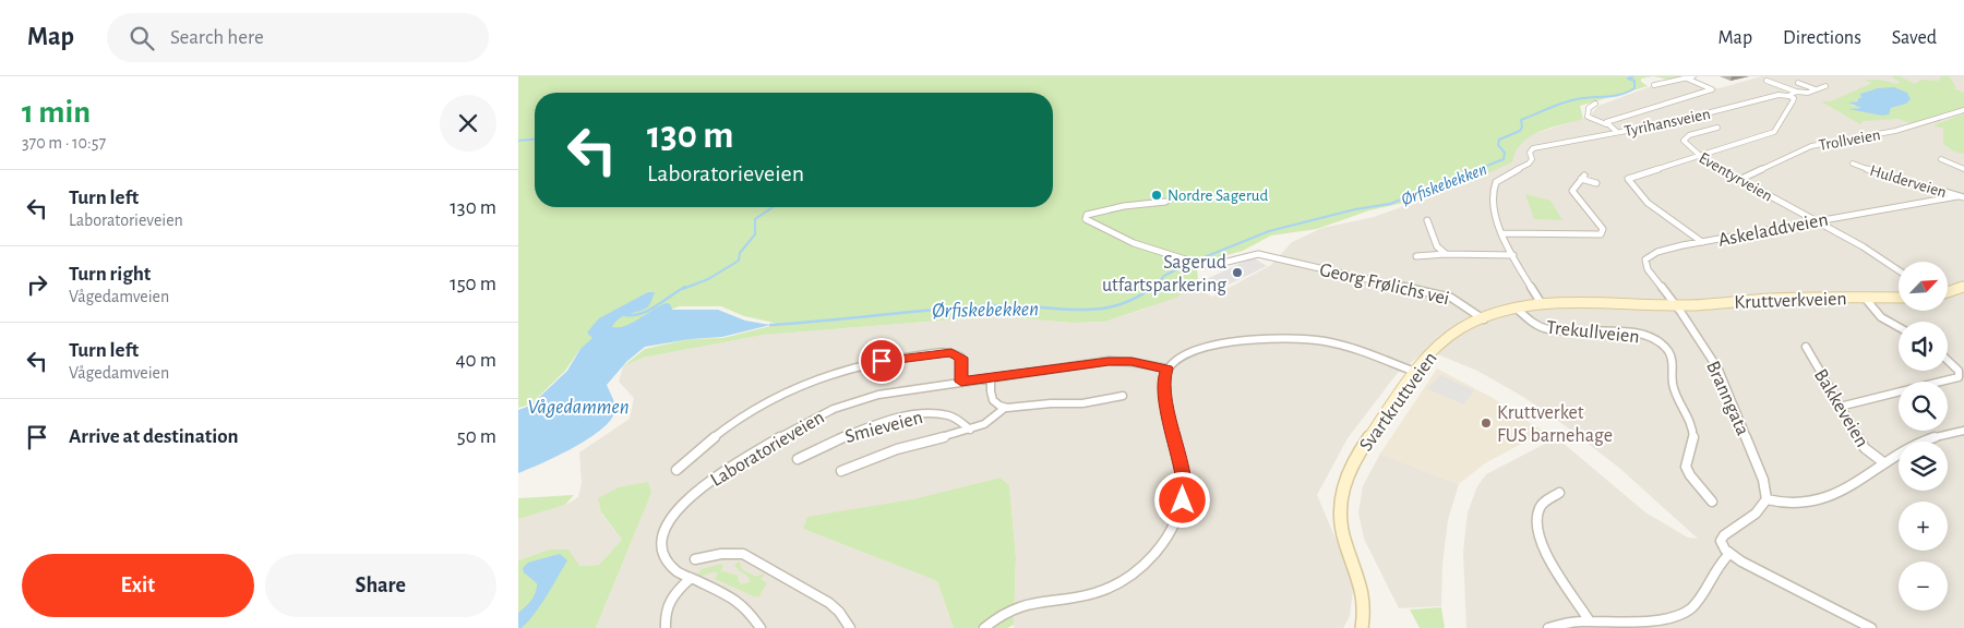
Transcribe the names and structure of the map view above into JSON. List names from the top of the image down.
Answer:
{
  "streets": {
    "street": [
      "Tyrihansveien",
      "Trollveien",
      "Eventyrveien",
      "Hulderveien",
      "Askeladdveien",
      "Georg Frølichs vei",
      "Kruttverkveien",
      "Trekullveien",
      "Branngata",
      "Svartkruttveien",
      "Bakkeveien",
      "Smieveien",
      "Laboratorieveien"
    ]
  },
  "crossings": [
    ["Trollveien", "Eventyrveien"],
    ["Eventyrveien", "Askeladdveien"],
    ["Hulderveien", "Askeladdveien"],
    ["Askeladdveien", "Kruttverkveien"],
    ["Askeladdveien", "Branngata"],
    ["Askeladdveien", "Svartkruttveien"],
    ["Georg Frølichs vei", "Svartkruttveien"],
    ["Kruttverkveien", "Branngata"],
    ["Kruttverkveien", "Svartkruttveien"],
    ["Trekullveien", "Svartkruttveien"],
    ["Branngata", "Svartkruttveien"]
  ],
  "water": ["Ørfiskebekken", "Vågedammen"],
  "places": ["Nordre Sagerud", "Sagerud utfartsparkering", "Kruttverket FUS barnehage"],
  "north": "top right",
  "page": {
    "header": "Map",
    "search": "Search here",
    "nav": ["Map", "Directions", "Saved"],
    "heading": ["1 min", "370 m · 10:57"],
    "turn": ["130 m", "Laboratorieveien"],
    "list": [
      {
        "name": "Turn left",
        "note": "Laboratorieveien",
        "value": "130 m"
      },
      {
        "name": "Turn right",
        "note": "Vågedamveien",
        "value": "150 m"
      },
      {
        "name": "Turn left",
        "note": "Vågedamveien",
        "value": "40 m"
      },
      {
        "name": "Arrive at destination",
        "value": "50 m"
      }
    ],
    "map_buttons": ["+", "−"],
    "buttons": ["Exit", "Share"]
  }
}
